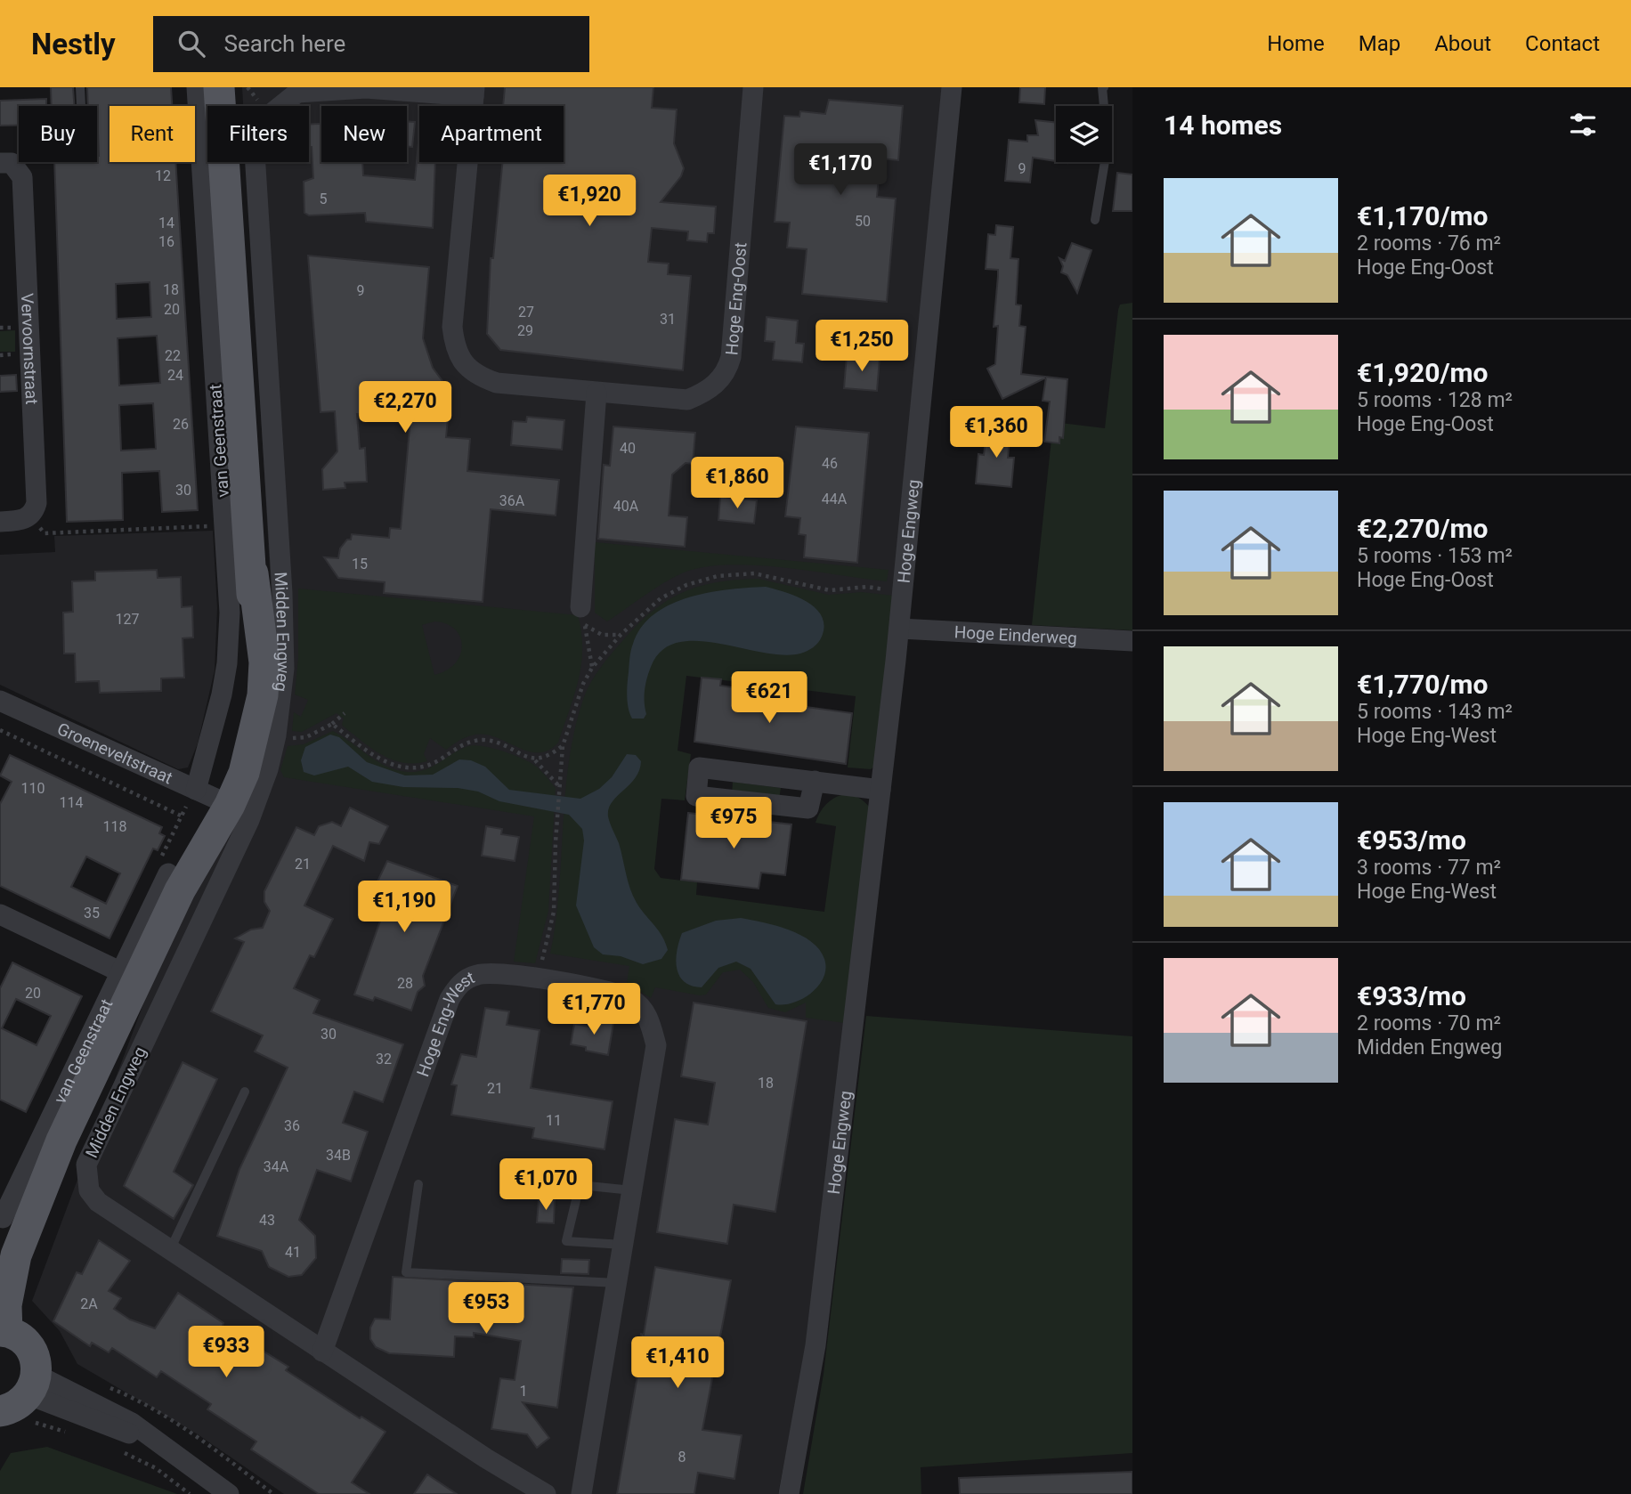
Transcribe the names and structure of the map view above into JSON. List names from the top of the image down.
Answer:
{
  "streets": {
    "main road": ["van Geenstraat"],
    "street": [
      "Hoge Eng-Oost",
      "Vervoornstraat",
      "Hoge Engweg",
      "Midden Engweg",
      "Hoge Einderweg",
      "Groeneveltstraat",
      "Hoge Eng-West"
    ]
  },
  "crossings": [
    ["Hoge Eng-Oost", "Midden Engweg"],
    ["van Geenstraat", "Groeneveltstraat"],
    ["Hoge Engweg", "Hoge Einderweg"],
    ["Midden Engweg", "Hoge Eng-West"]
  ],
  "house_numbers": [
    "9",
    "12",
    "5",
    "50",
    "14",
    "16",
    "18",
    "9",
    "20",
    "27",
    "31",
    "29",
    "22",
    "24",
    "26",
    "40",
    "46",
    "30",
    "44A",
    "36A",
    "40A",
    "15",
    "127",
    "110",
    "114",
    "118",
    "21",
    "35",
    "28",
    "20",
    "30",
    "32",
    "18",
    "21",
    "11",
    "36",
    "34B",
    "34A",
    "43",
    "41",
    "2A",
    "1",
    "8"
  ],
  "page": {
    "header": "Nestly",
    "search": "Search here",
    "nav": [
      "Home",
      "Map",
      "About",
      "Contact"
    ],
    "heading": "14 homes",
    "chip": [
      "Buy",
      "Rent",
      "Filters",
      "New",
      "Apartment"
    ],
    "price": [
      "€1,170",
      "€1,920",
      "€1,250",
      "€2,270",
      "€1,360",
      "€1,860",
      "€621",
      "€975",
      "€1,190",
      "€1,770",
      "€1,070",
      "€953",
      "€933",
      "€1,410"
    ],
    "list": [
      {
        "name": "€1,170/mo",
        "note": "2 rooms · 76 m² · Hoge Eng-Oost"
      },
      {
        "name": "€1,920/mo",
        "note": "5 rooms · 128 m² · Hoge Eng-Oost"
      },
      {
        "name": "€2,270/mo",
        "note": "5 rooms · 153 m² · Hoge Eng-Oost"
      },
      {
        "name": "€1,770/mo",
        "note": "5 rooms · 143 m² · Hoge Eng-West"
      },
      {
        "name": "€953/mo",
        "note": "3 rooms · 77 m² · Hoge Eng-West"
      },
      {
        "name": "€933/mo",
        "note": "2 rooms · 70 m² · Midden Engweg"
      }
    ]
  }
}
